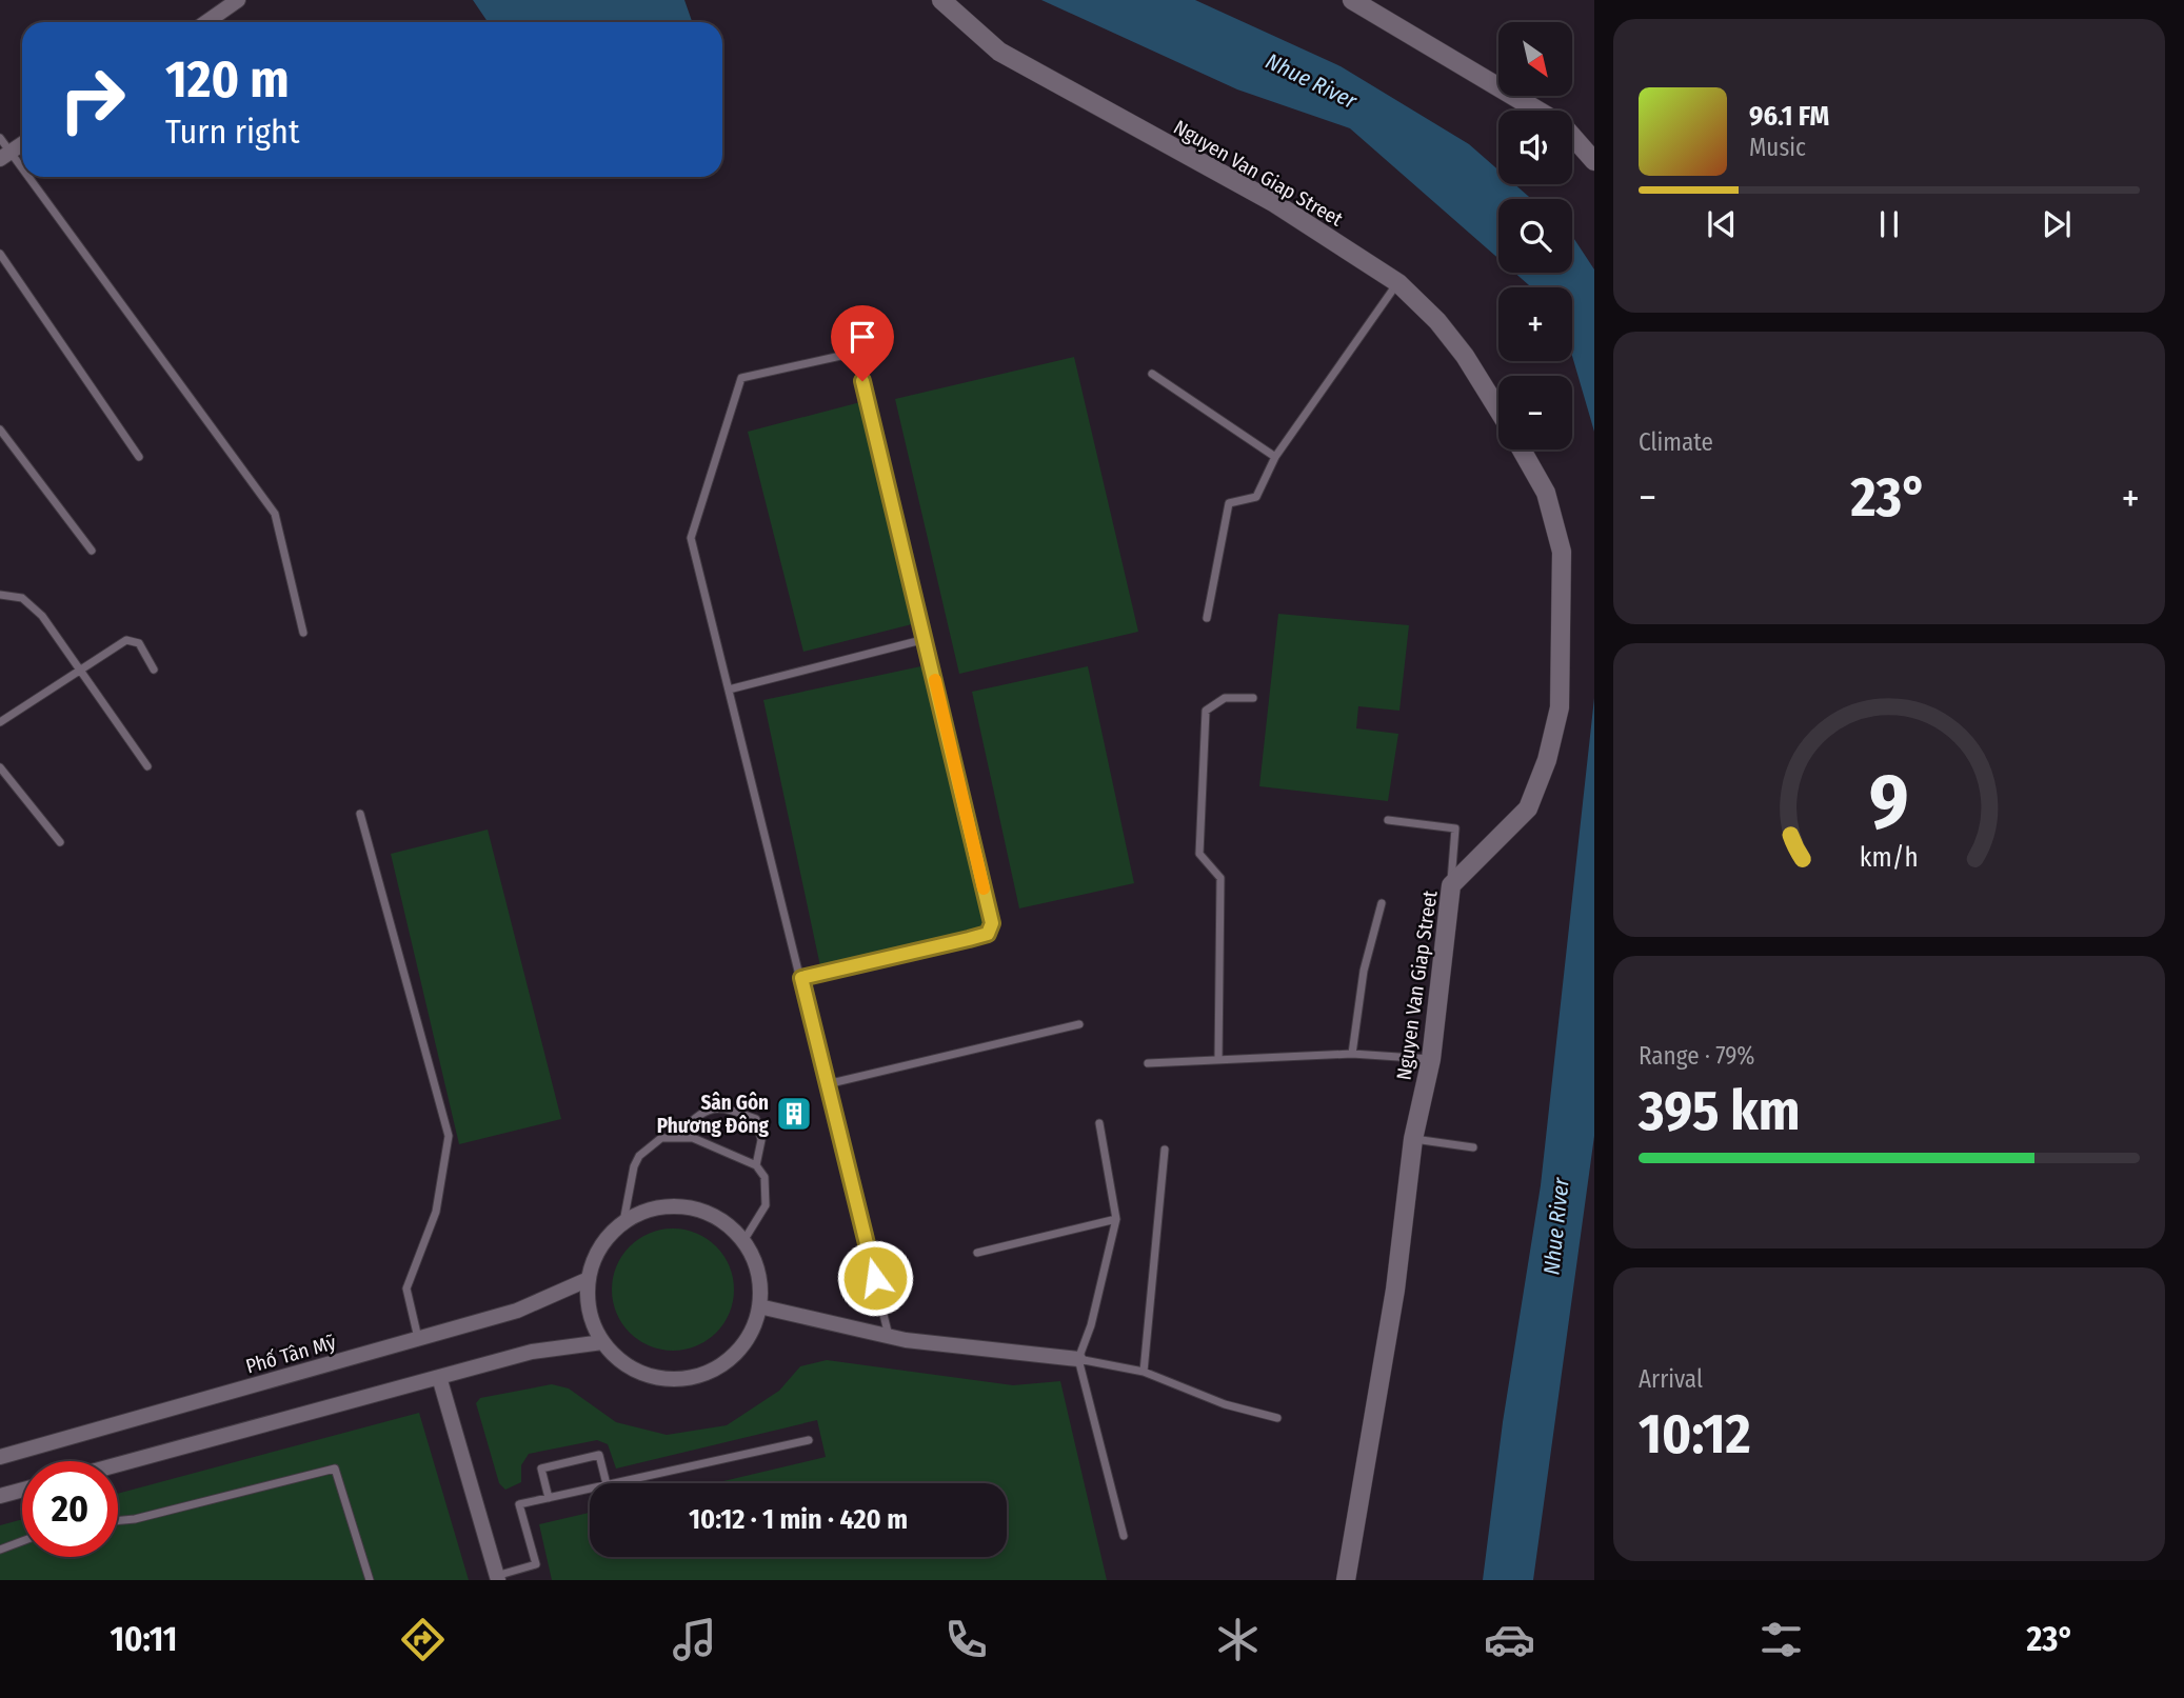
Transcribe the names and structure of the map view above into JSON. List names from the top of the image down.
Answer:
{
  "streets": {
    "street": ["Nguyen Van Giap Street", "Phố Tân Mỹ"]
  },
  "water": ["Nhue River"],
  "places": {
    "building": ["Sân Gôn Phương Đông"]
  },
  "north": "bottom right",
  "page": {
    "map_buttons": ["+", "−"],
    "turn": ["120 m", "Turn right"],
    "song": ["96.1 FM", "Music"],
    "tile": [
      "Climate",
      ["Range · 79%", "395 km"],
      ["Arrival", "10:12"]
    ],
    "heat": ["−", "23°", "+"],
    "limit": "20",
    "trip": "10:12 · 1 min · 420 m",
    "tabs": ["10:11", "23°"],
    "gauge": ["9", "km/h"]
  }
}
